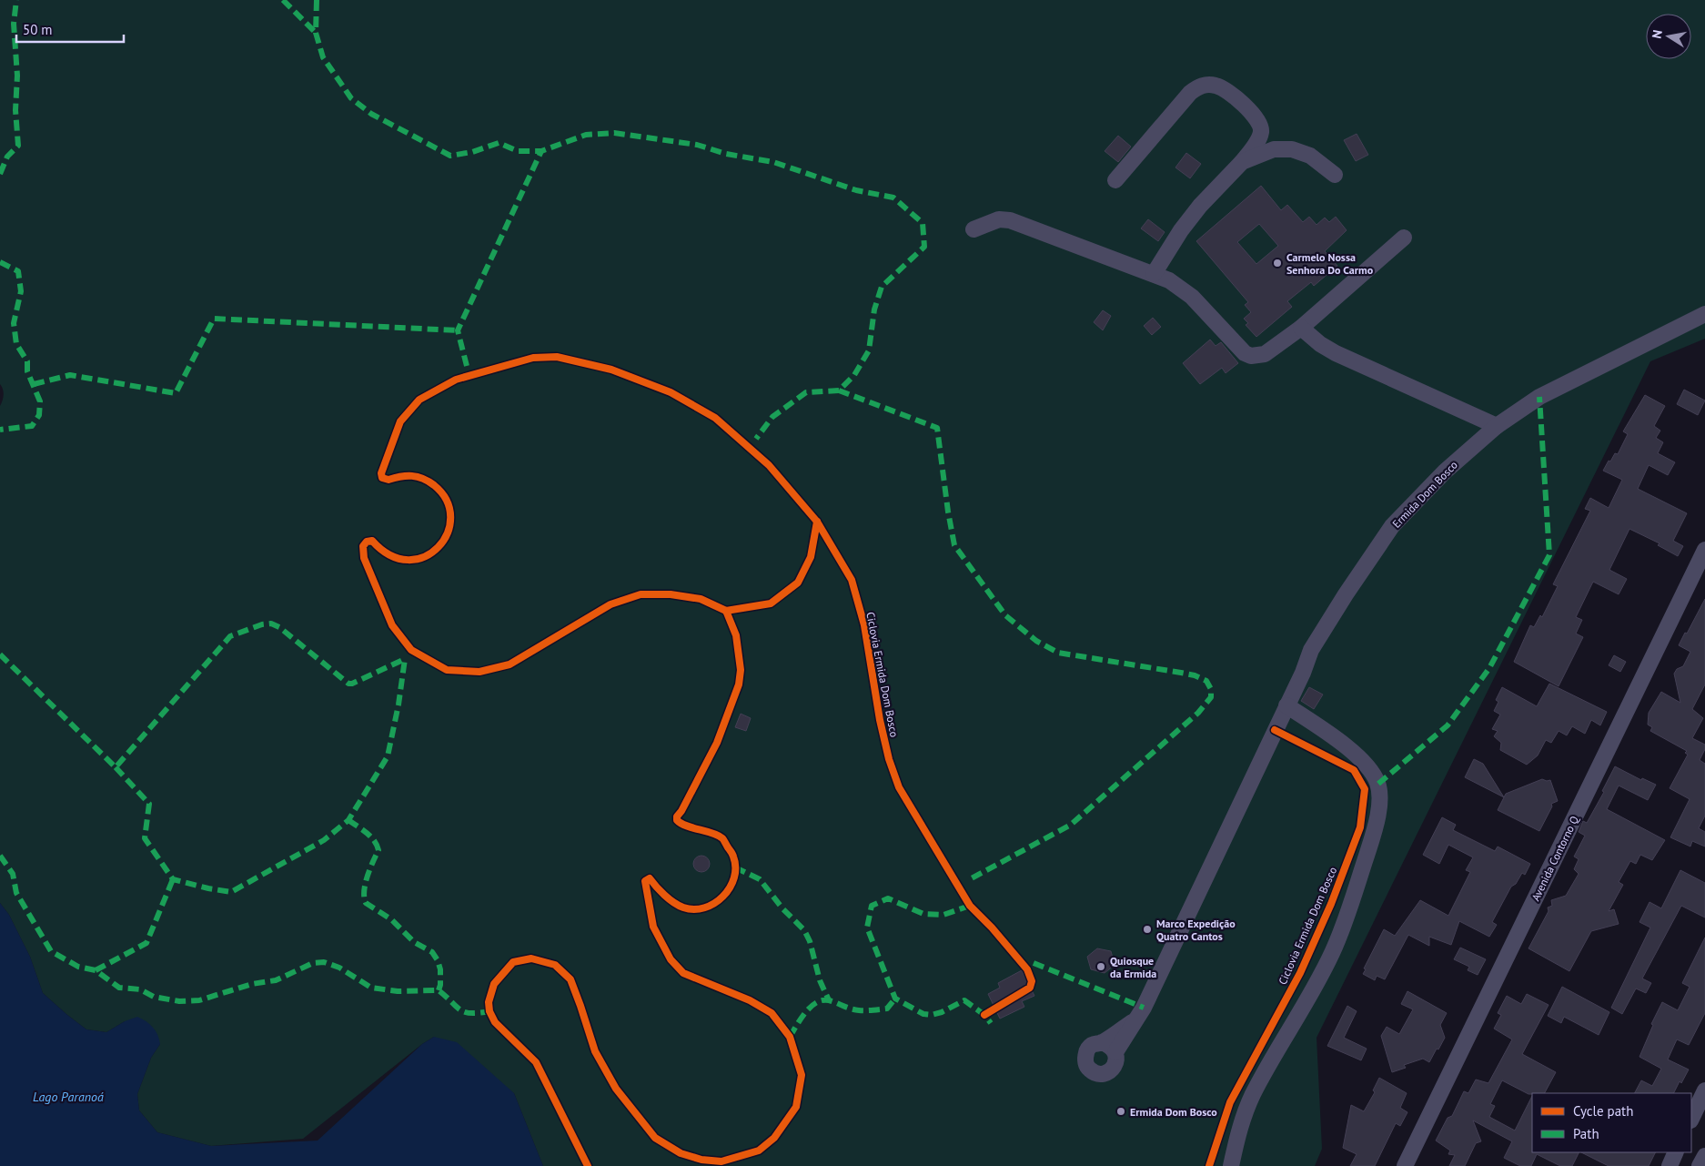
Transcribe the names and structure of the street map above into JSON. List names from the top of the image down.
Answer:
{
  "streets": {
    "street": ["Ermida Dom Bosco", "Avenida Contorno Q"],
    "cycle path": ["Ciclovia Ermida Dom Bosco"]
  },
  "water": ["Lago Paranoá"],
  "places": [
    "Carmelo Nossa Senhora Do Carmo",
    "Marco Expedição Quatro Cantos",
    "Quiosque da Ermida",
    "Ermida Dom Bosco"
  ],
  "legend": ["Cycle path", "Path"],
  "scale_bar": "50 m",
  "north": "left"
}
